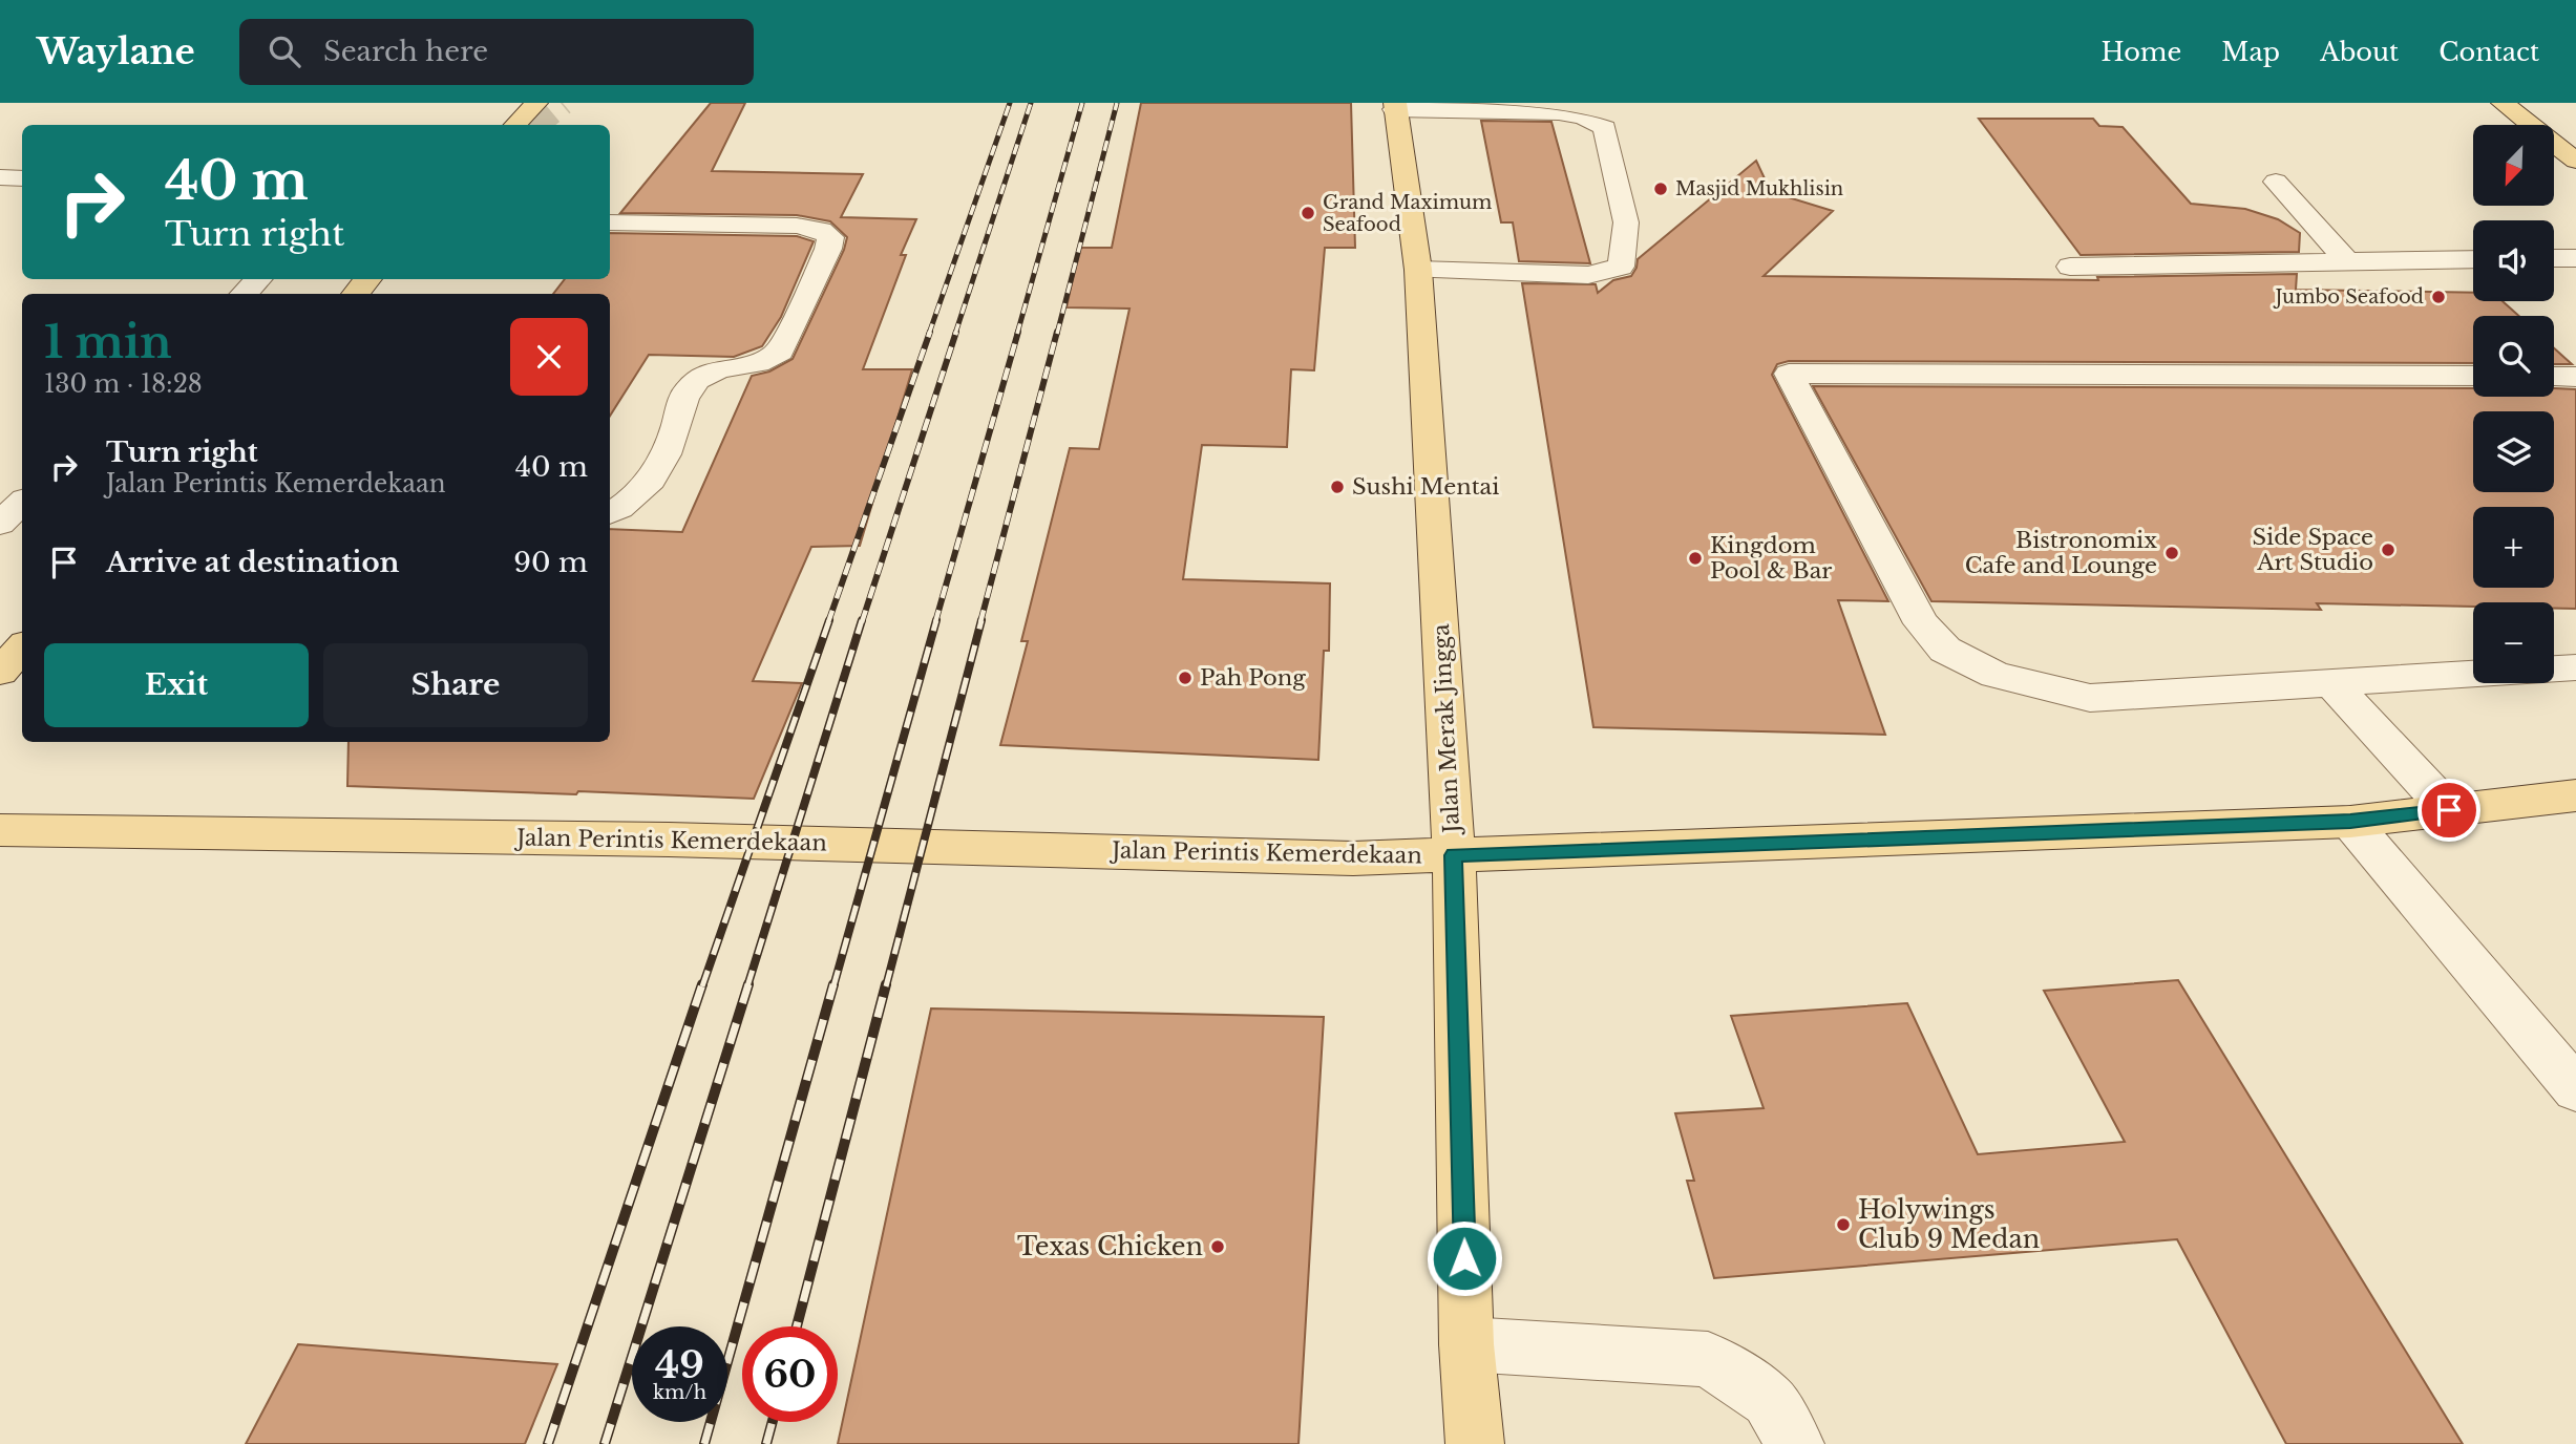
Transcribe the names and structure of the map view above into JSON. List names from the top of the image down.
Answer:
{
  "streets": {
    "main road": ["Jalan Merak Jingga", "Jalan Perintis Kemerdekaan"]
  },
  "crossings": [
    ["Jalan Merak Jingga", "Jalan Perintis Kemerdekaan"]
  ],
  "places": [
    "Masjid Mukhlisin",
    "Grand Maximum Seafood",
    "Jumbo Seafood",
    "Sushi Mentai",
    "Side Space Art Studio",
    "Bistronomix Cafe and Lounge",
    "Kingdom Pool & Bar",
    "Pah Pong",
    "Holywings Club 9 Medan",
    "Texas Chicken"
  ],
  "north": "bottom left",
  "page": {
    "header": "Waylane",
    "search": "Search here",
    "nav": [
      "Home",
      "Map",
      "About",
      "Contact"
    ],
    "map_buttons": ["+", "−"],
    "turn": ["40 m", "Turn right"],
    "heading": ["1 min", "130 m · 18:28"],
    "list": [
      {
        "name": "Turn right",
        "note": "Jalan Perintis Kemerdekaan",
        "value": "40 m"
      },
      {
        "name": "Arrive at destination",
        "value": "90 m"
      }
    ],
    "buttons": ["Exit", "Share"],
    "speed": "49 km/h",
    "limit": "60"
  }
}
